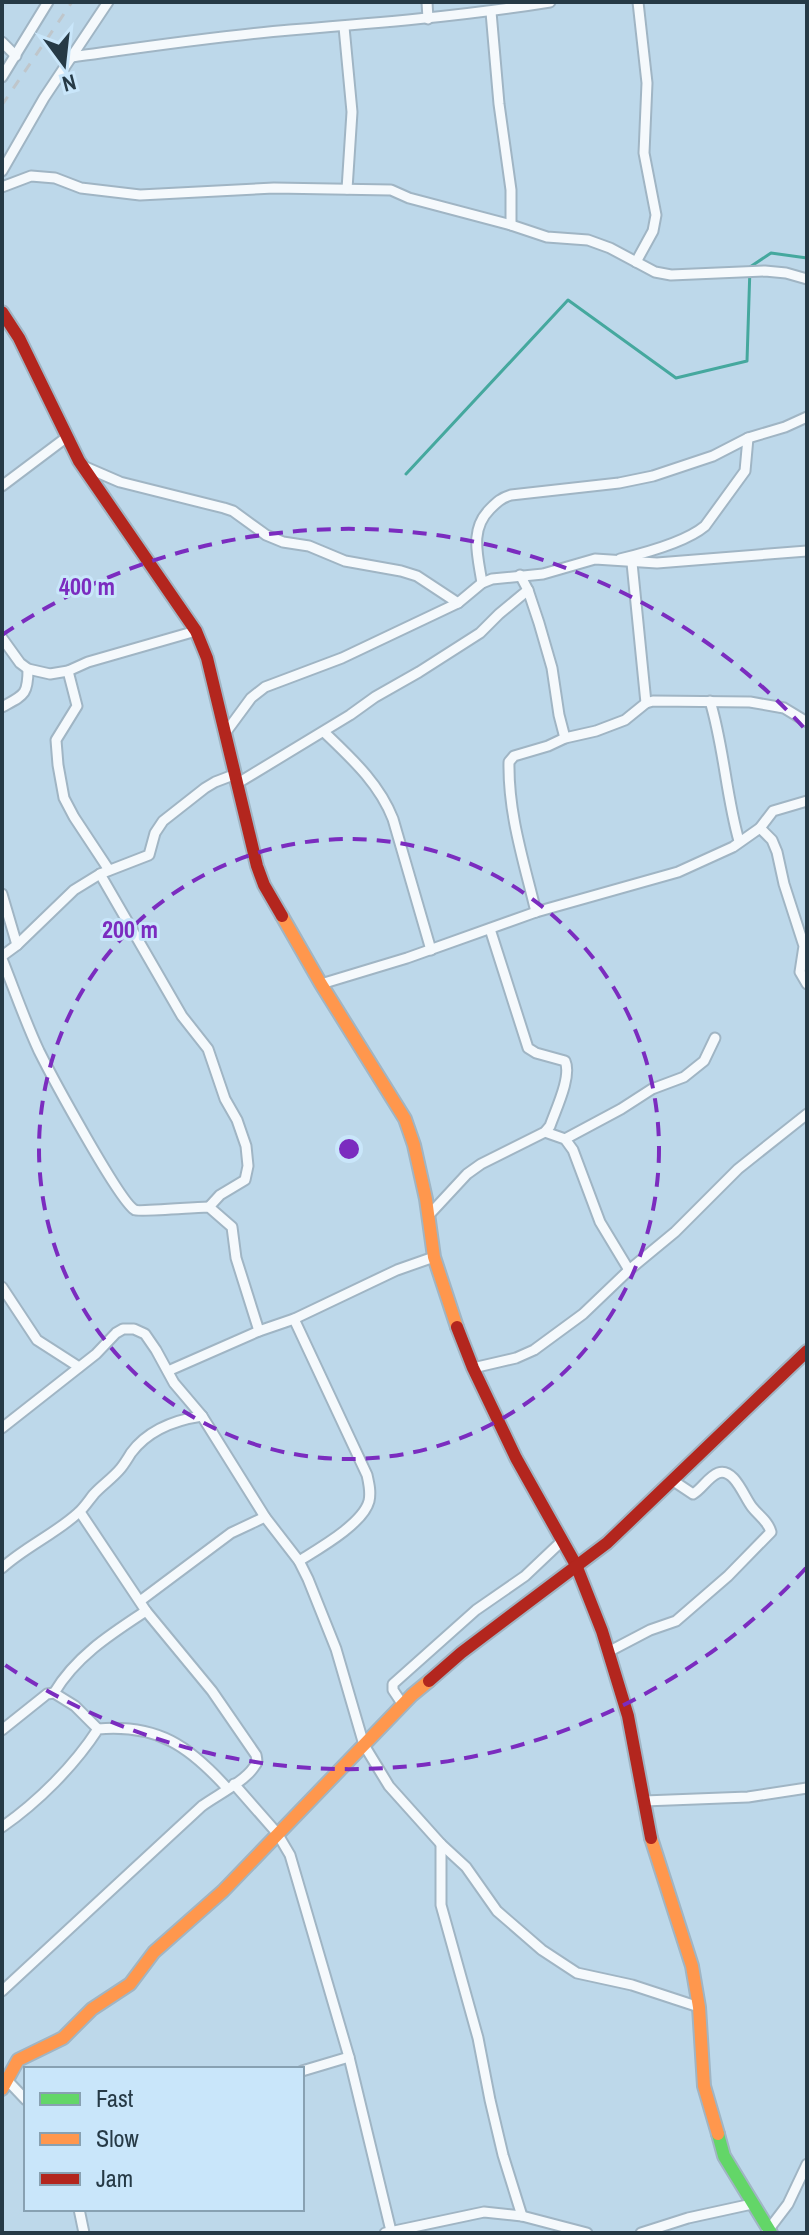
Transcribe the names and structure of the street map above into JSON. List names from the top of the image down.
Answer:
{
  "legend": ["Fast", "Slow", "Jam"],
  "north": "bottom",
  "rings": ["400 m", "200 m"]
}
